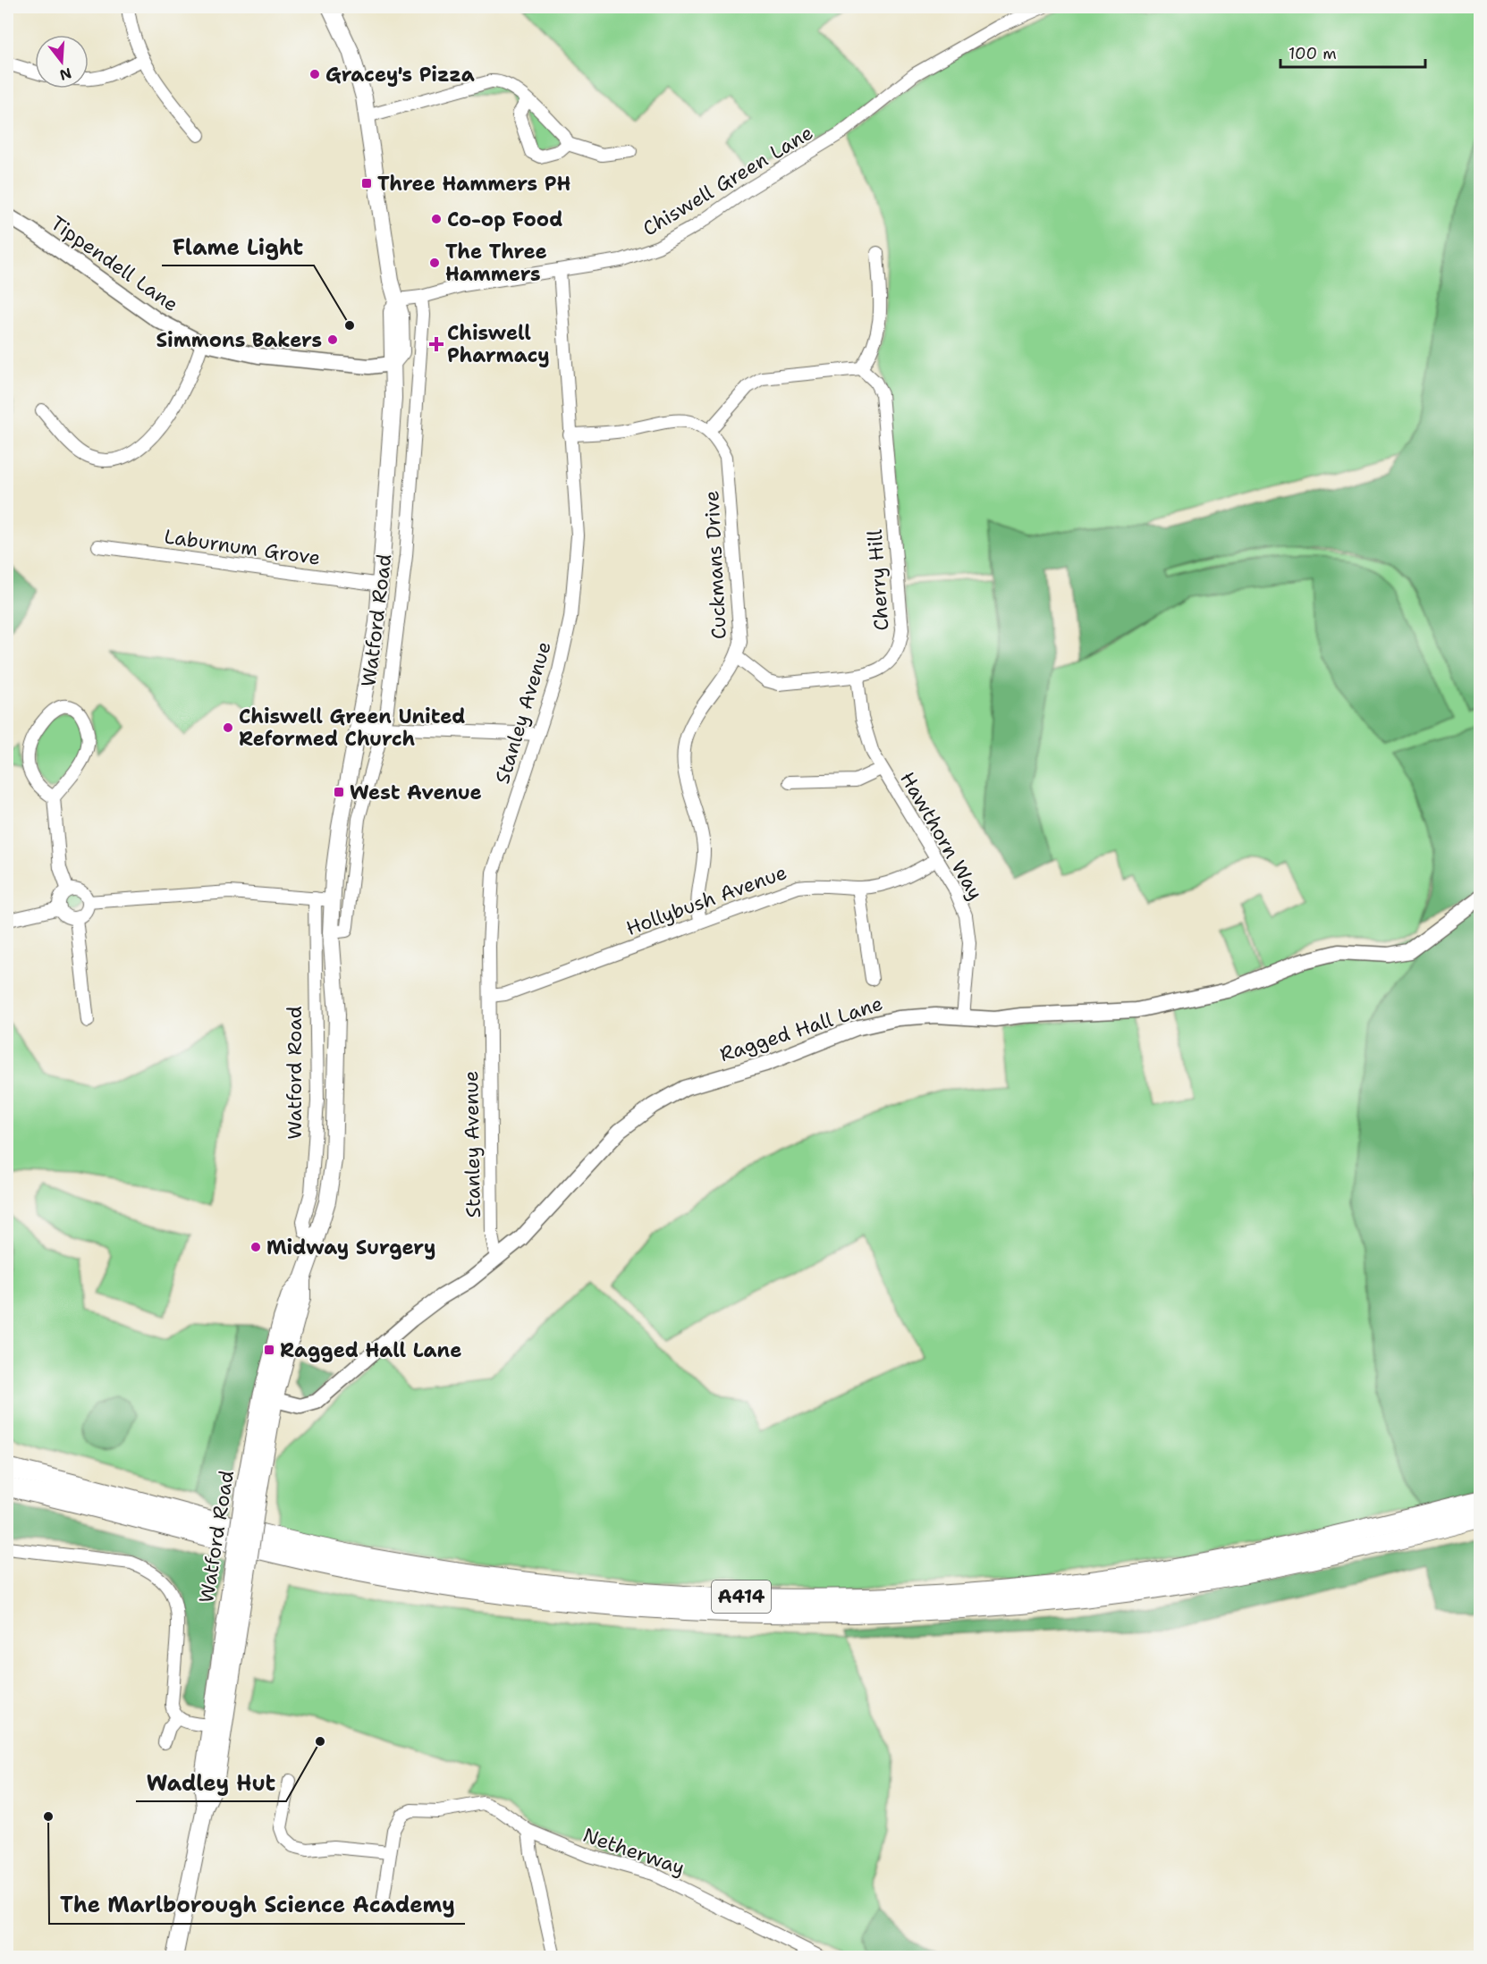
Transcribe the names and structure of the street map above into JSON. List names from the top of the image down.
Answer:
{
  "streets": {
    "highway": ["A414"],
    "main road": ["Watford Road"],
    "street": [
      "Chiswell Green Lane",
      "Tippendell Lane",
      "Laburnum Grove",
      "Cuckmans Drive",
      "Cherry Hill",
      "Stanley Avenue",
      "Hawthorn Way",
      "Hollybush Avenue",
      "Ragged Hall Lane",
      "Netherway"
    ]
  },
  "crossings": [
    ["Chiswell Green Lane", "Watford Road"],
    ["Chiswell Green Lane", "Stanley Avenue"],
    ["Tippendell Lane", "Watford Road"],
    ["Laburnum Grove", "Watford Road"],
    ["Cuckmans Drive", "Cherry Hill"],
    ["Cuckmans Drive", "Hollybush Avenue"],
    ["Cherry Hill", "Hawthorn Way"],
    ["Watford Road", "Ragged Hall Lane"],
    ["Stanley Avenue", "Hollybush Avenue"],
    ["Stanley Avenue", "Ragged Hall Lane"],
    ["Hawthorn Way", "Hollybush Avenue"],
    ["Hawthorn Way", "Ragged Hall Lane"]
  ],
  "places": {
    "other": [
      "Gracey's Pizza",
      "Co-op Food",
      "The Three Hammers",
      "Flame Light",
      "Simmons Bakers",
      "Chiswell Green United Reformed Church",
      "Midway Surgery",
      "Wadley Hut",
      "The Marlborough Science Academy"
    ],
    "transit": ["Three Hammers PH", "West Avenue", "Ragged Hall Lane"],
    "health": ["Chiswell Pharmacy"]
  },
  "scale_bar": "100 m",
  "north": "bottom"
}
